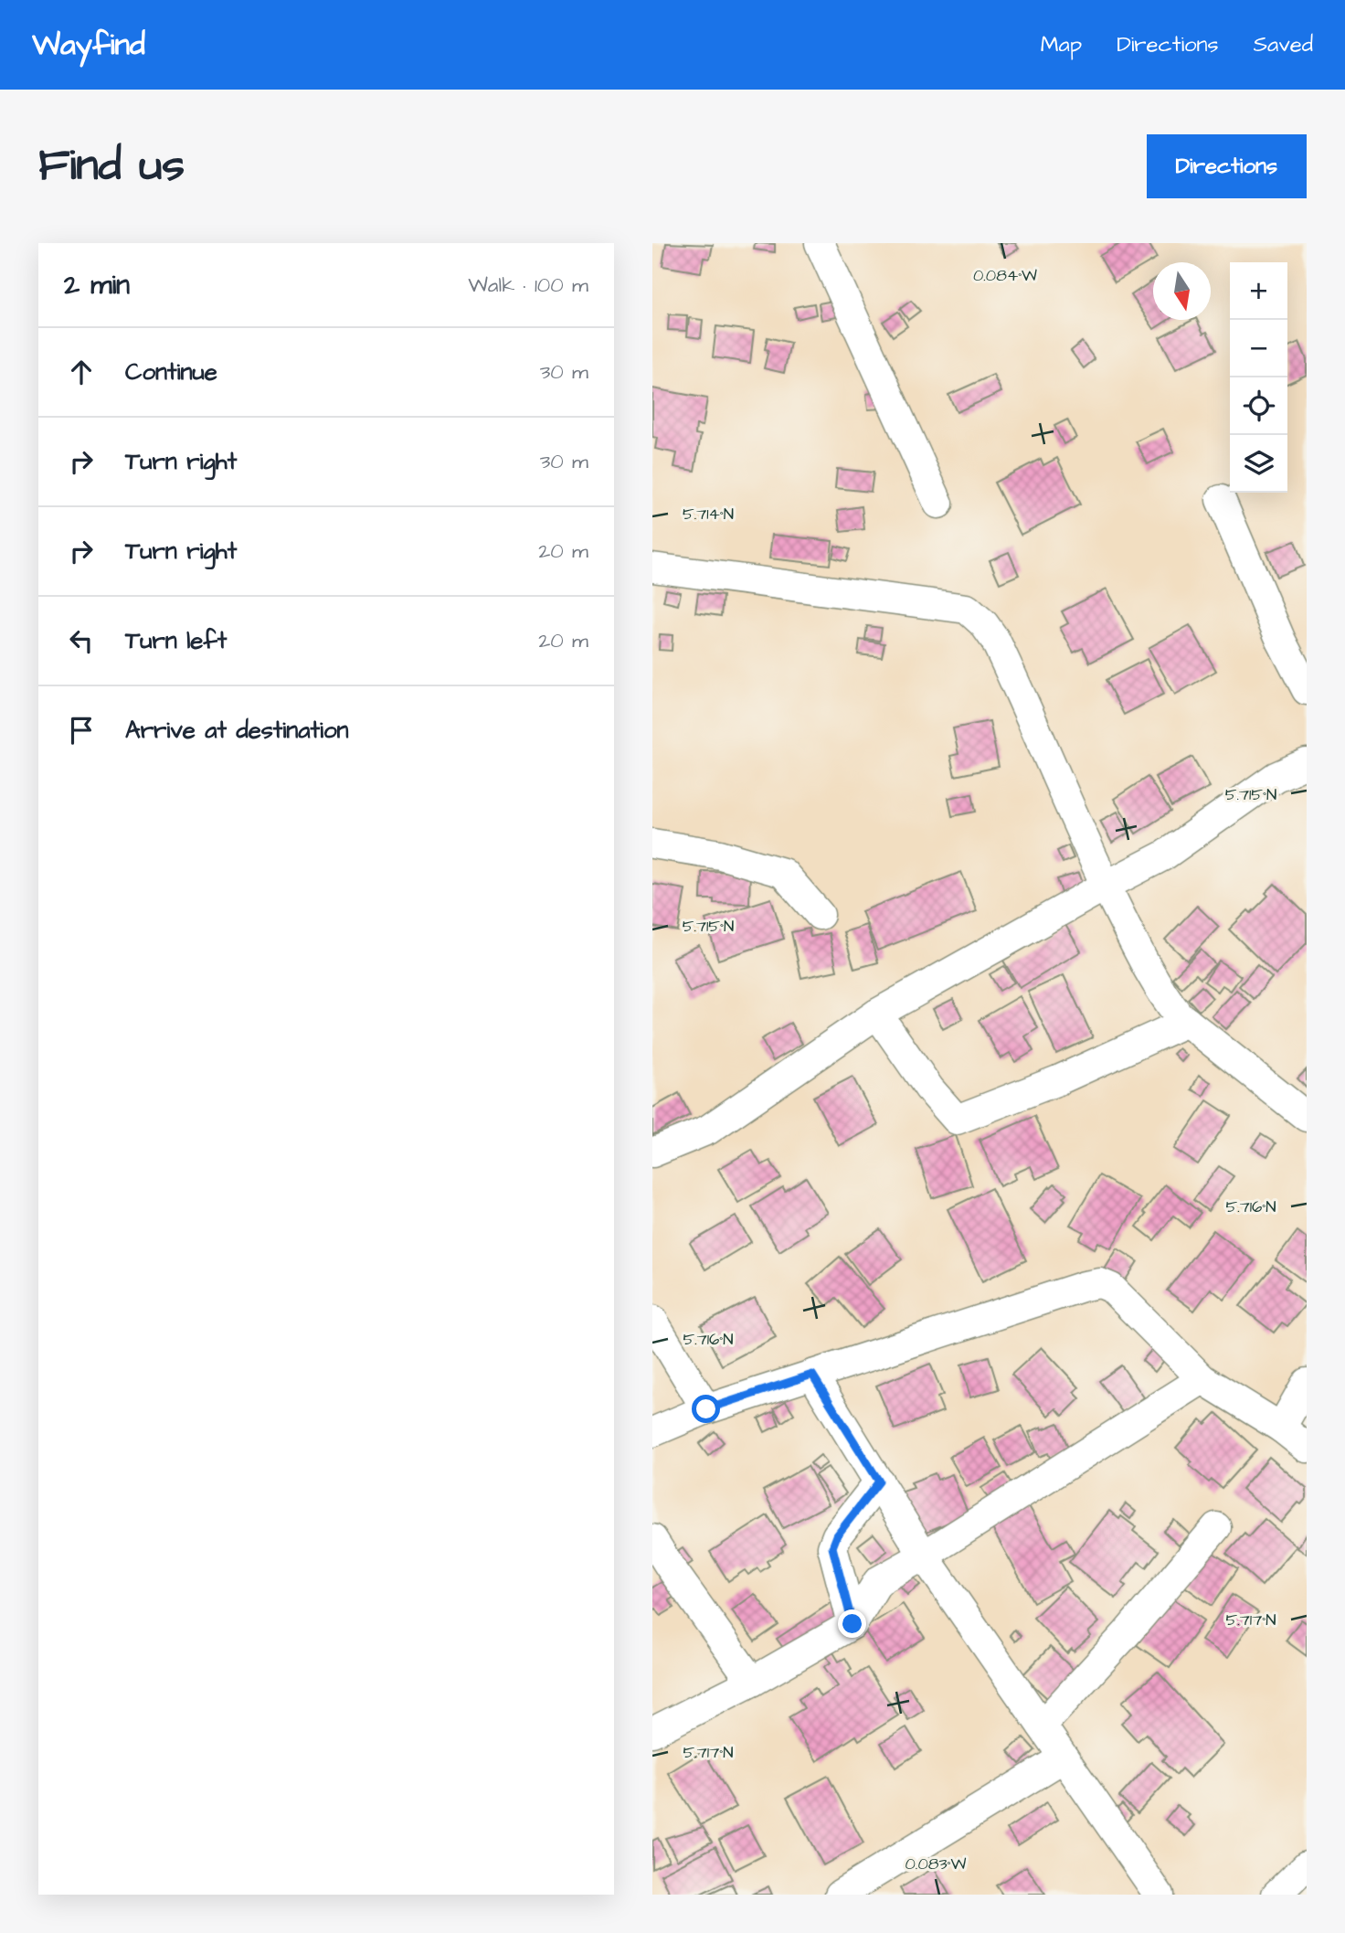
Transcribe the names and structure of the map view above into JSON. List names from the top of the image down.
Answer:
{
  "north": "bottom",
  "page": {
    "header": "Wayfind",
    "nav": ["Map", "Directions", "Saved"],
    "buttons": "Directions",
    "title": "Find us",
    "heading": ["2 min", "Walk · 100 m"],
    "map_buttons": ["+", "−"],
    "list": [
      ["Continue", "30 m"],
      ["Turn right", "30 m"],
      ["Turn right", "20 m"],
      ["Turn left", "20 m"],
      "Arrive at destination"
    ]
  },
  "coordinates": [
    "0.084°W",
    "5.714°N",
    "5.715°N",
    "5.716°N",
    "5.717°N",
    "0.083°W"
  ]
}
